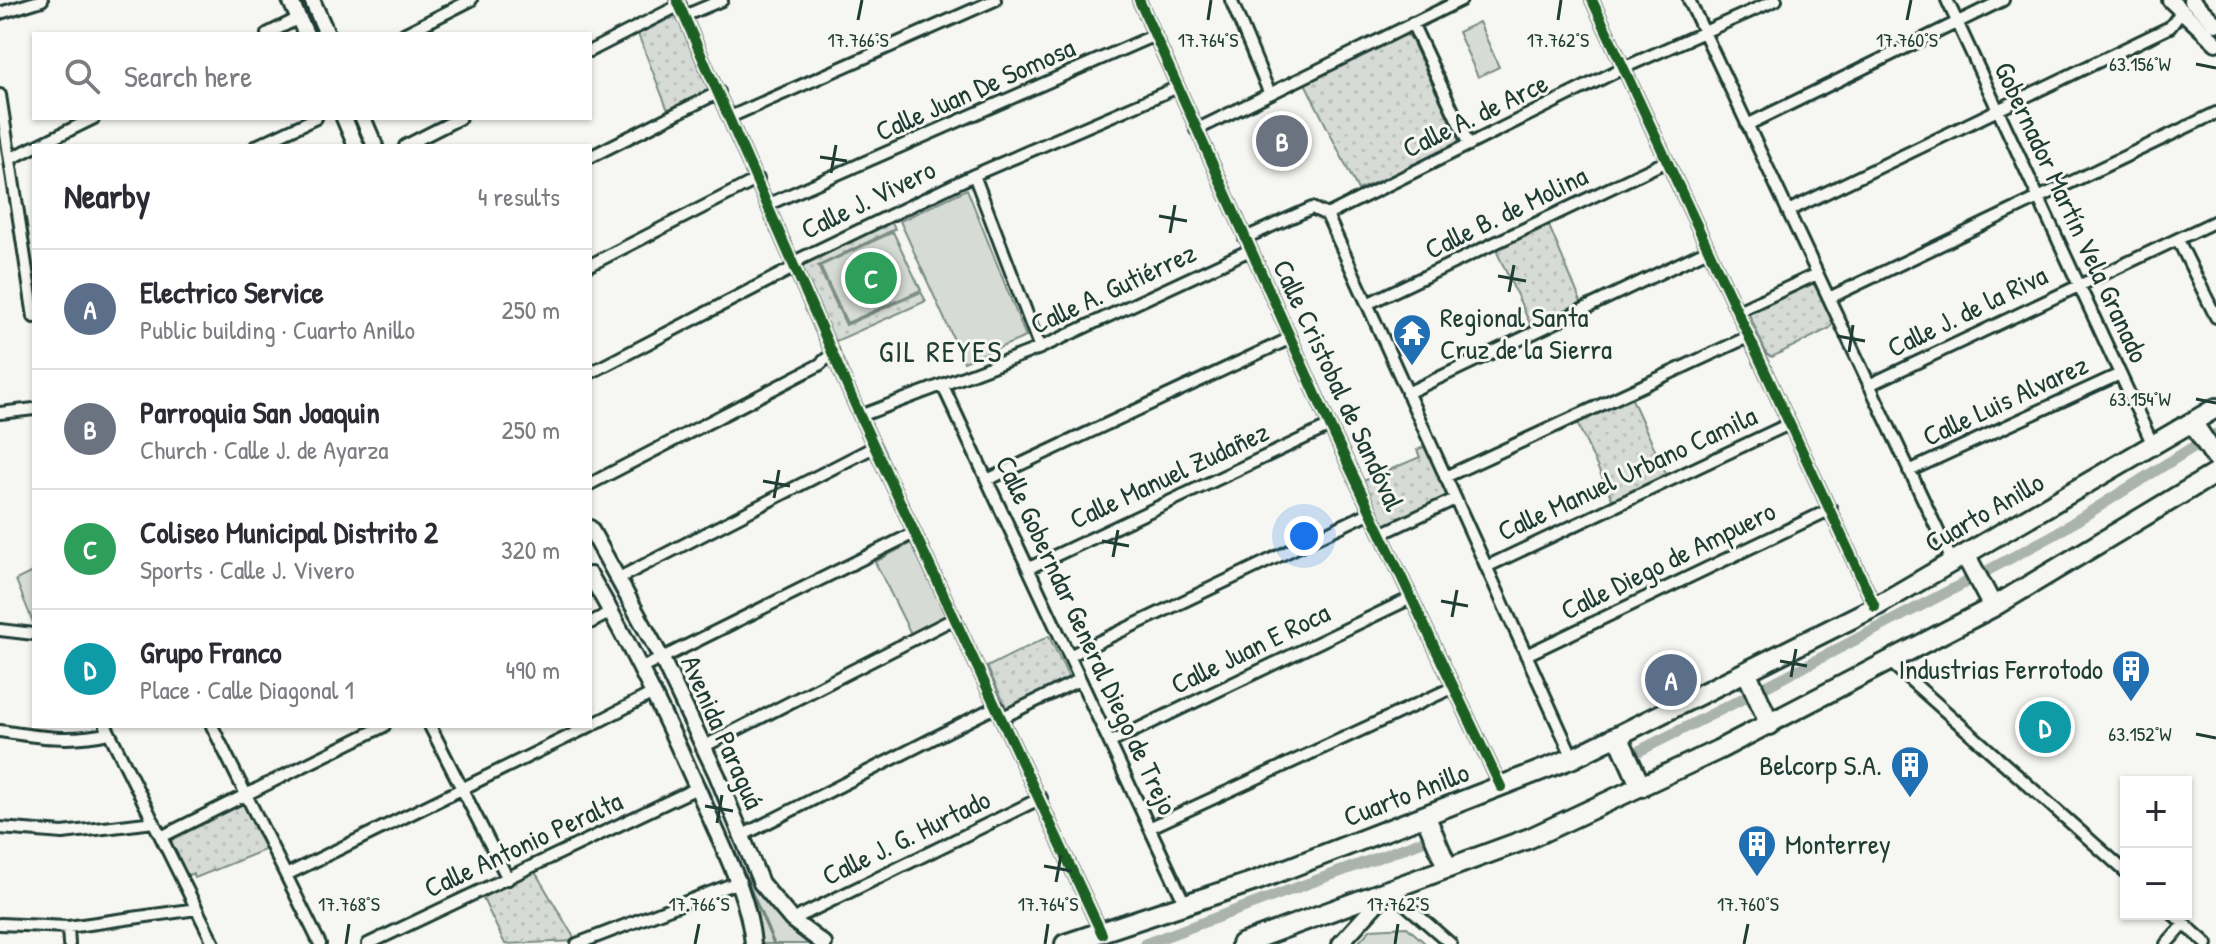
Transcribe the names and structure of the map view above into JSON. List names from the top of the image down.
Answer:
{
  "streets": {
    "highway": ["Cuarto Anillo"],
    "main road": ["Avenida Paraguá"],
    "street": [
      "Calle Juan De Somosa",
      "Calle A. de Arce",
      "Calle J. Vivero",
      "Calle B. de Molina",
      "Gobernador Martín Vela Granado",
      "Calle A. Gutiérrez",
      "Calle J. de la Riva",
      "Calle Cristobal de Sandóval",
      "Calle Luis Alvarez",
      "Calle Manuel Urbano Camila",
      "Calle Manuel Zudañez",
      "Calle Diego de Ampuero",
      "Calle Goberndar General Diego de Trejo",
      "Calle Juan E Roca",
      "Calle J. G. Hurtado",
      "Calle Antonio Peralta"
    ]
  },
  "crossings": [
    ["Calle Juan De Somosa", "Calle Cristobal de Sandóval"],
    ["Calle J. Vivero", "Calle Cristobal de Sandóval"],
    ["Gobernador Martín Vela Granado", "Calle J. de la Riva"],
    ["Gobernador Martín Vela Granado", "Calle Luis Alvarez"],
    ["Gobernador Martín Vela Granado", "Cuarto Anillo"],
    ["Calle A. Gutiérrez", "Calle Cristobal de Sandóval"],
    ["Calle A. Gutiérrez", "Calle Goberndar General Diego de Trejo"],
    ["Calle Cristobal de Sandóval", "Calle Manuel Zudañez"],
    ["Calle Cristobal de Sandóval", "Cuarto Anillo"],
    ["Calle Cristobal de Sandóval", "Calle Juan E Roca"],
    ["Calle Manuel Zudañez", "Calle Goberndar General Diego de Trejo"],
    ["Cuarto Anillo", "Calle Goberndar General Diego de Trejo"],
    ["Calle Goberndar General Diego de Trejo", "Calle Juan E Roca"],
    ["Avenida Paraguá", "Calle J. G. Hurtado"],
    ["Avenida Paraguá", "Calle Antonio Peralta"]
  ],
  "districts": ["GIL REYES"],
  "places": {
    "temple": ["Regional Santa Cruz de la Sierra"],
    "building": ["Industrias Ferrotodo", "Belcorp S.A.", "Monterrey"]
  },
  "page": {
    "search": "Search here",
    "pins": [
      "B",
      "C",
      "A",
      "D"
    ],
    "heading": ["Nearby", "4 results"],
    "list": [
      {
        "mark": "A",
        "name": "Electrico Service",
        "note": "Public building · Cuarto Anillo",
        "value": "250 m"
      },
      {
        "mark": "B",
        "name": "Parroquia San Joaquin",
        "note": "Church · Calle J. de Ayarza",
        "value": "250 m"
      },
      {
        "mark": "C",
        "name": "Coliseo Municipal Distrito 2",
        "note": "Sports · Calle J. Vivero",
        "value": "320 m"
      },
      {
        "mark": "D",
        "name": "Grupo Franco",
        "note": "Place · Calle Diagonal 1",
        "value": "490 m"
      }
    ],
    "map_buttons": ["+", "−"]
  },
  "coordinates": [
    "17.766°S",
    "17.764°S",
    "17.762°S",
    "17.760°S",
    "63.156°W",
    "63.154°W",
    "63.152°W",
    "17.768°S"
  ]
}
